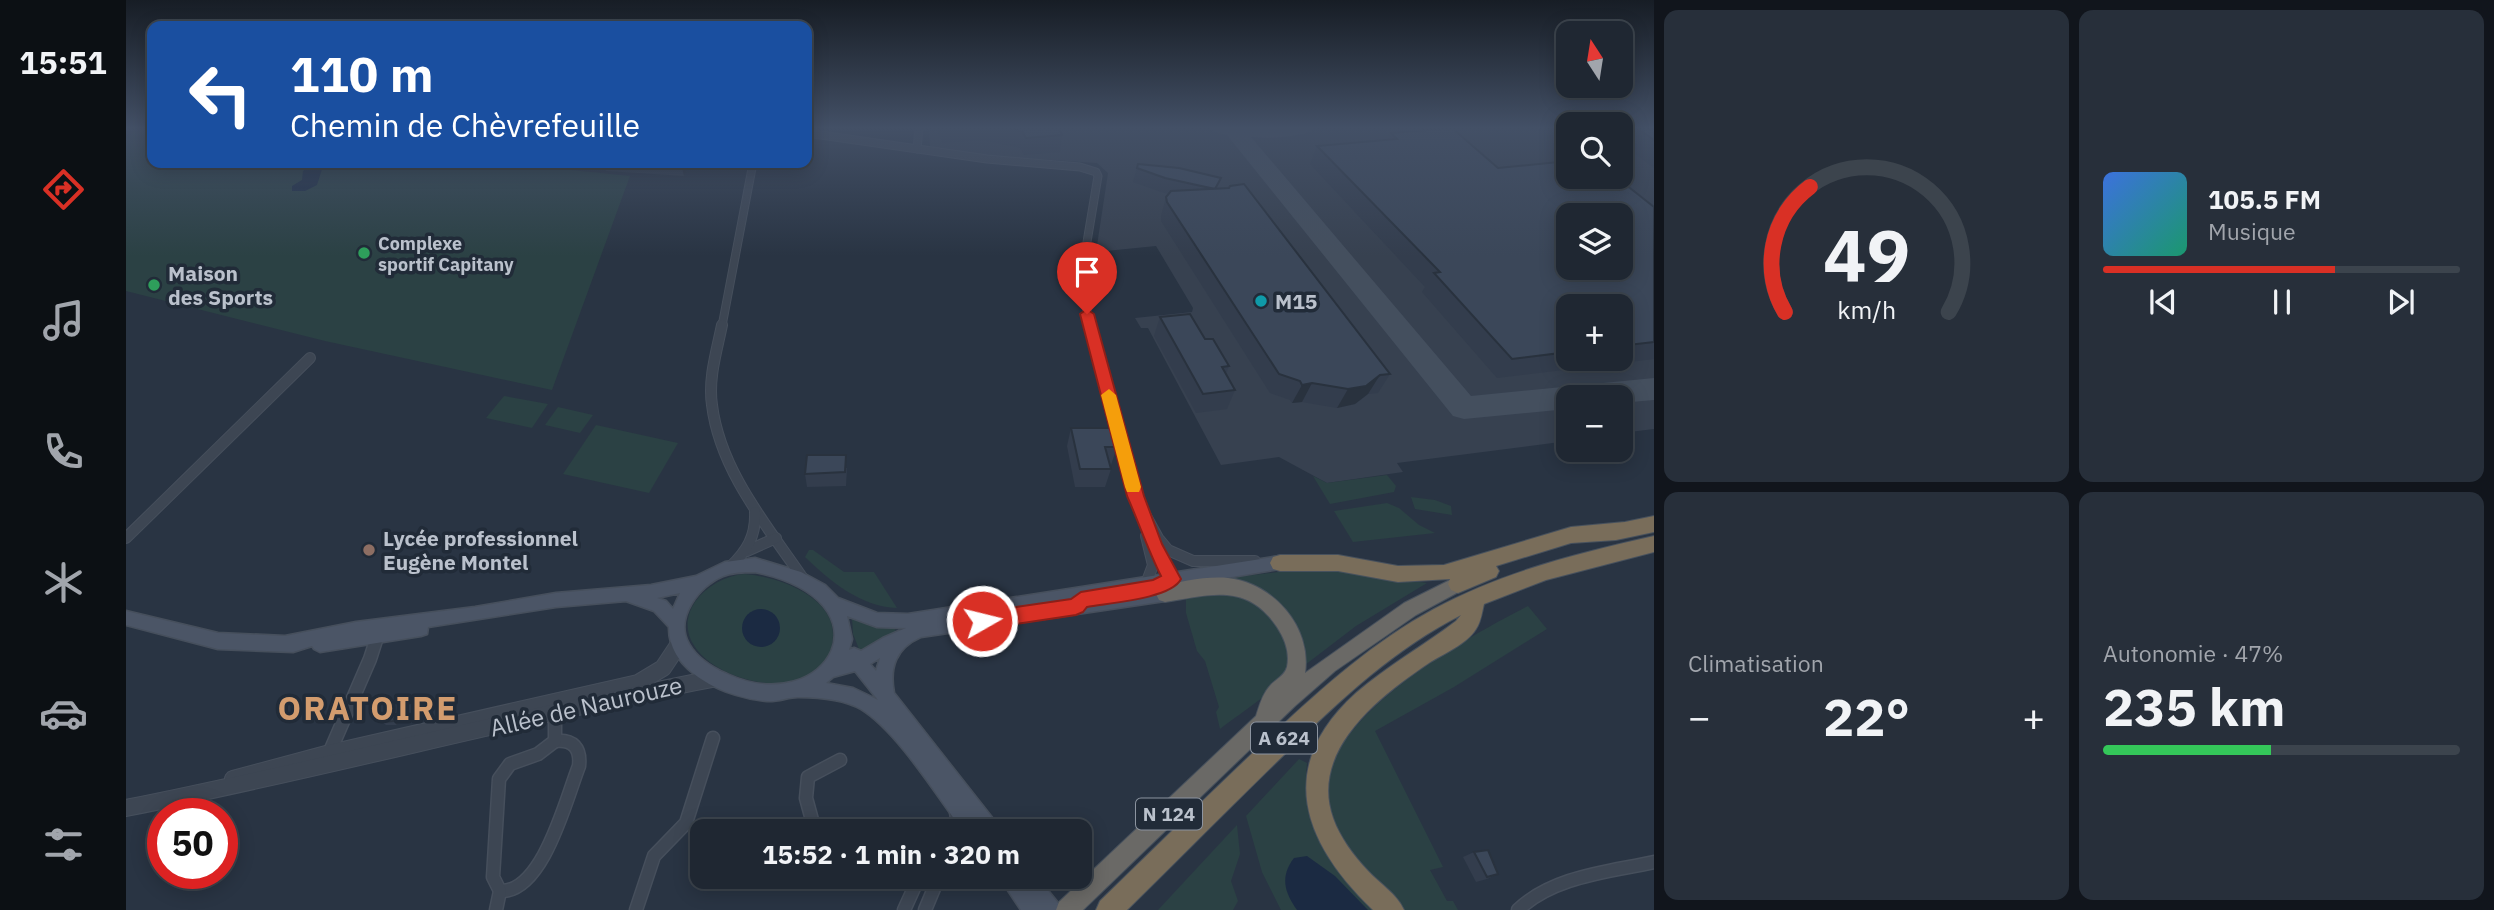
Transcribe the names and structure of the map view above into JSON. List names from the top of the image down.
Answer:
{
  "streets": {
    "highway": ["A 624", "N 124"],
    "street": ["Allée de Naurouze"]
  },
  "crossings": [
    ["A 624", "N 124"]
  ],
  "districts": ["ORATOIRE"],
  "places": [
    "Complexe sportif Capitany",
    "Maison des Sports",
    "M15",
    "Lycée professionnel Eugène Montel"
  ],
  "north": "top",
  "page": {
    "tabs": "15:51",
    "map_buttons": ["+", "−"],
    "turn": ["110 m", "Chemin de Chèvrefeuille"],
    "song": ["105.5 FM", "Musique"],
    "tile": [
      "Climatisation",
      ["Autonomie · 47%", "235 km"]
    ],
    "heat": ["−", "22°", "+"],
    "limit": "50",
    "trip": "15:52 · 1 min · 320 m",
    "gauge": ["49", "km/h"]
  }
}
